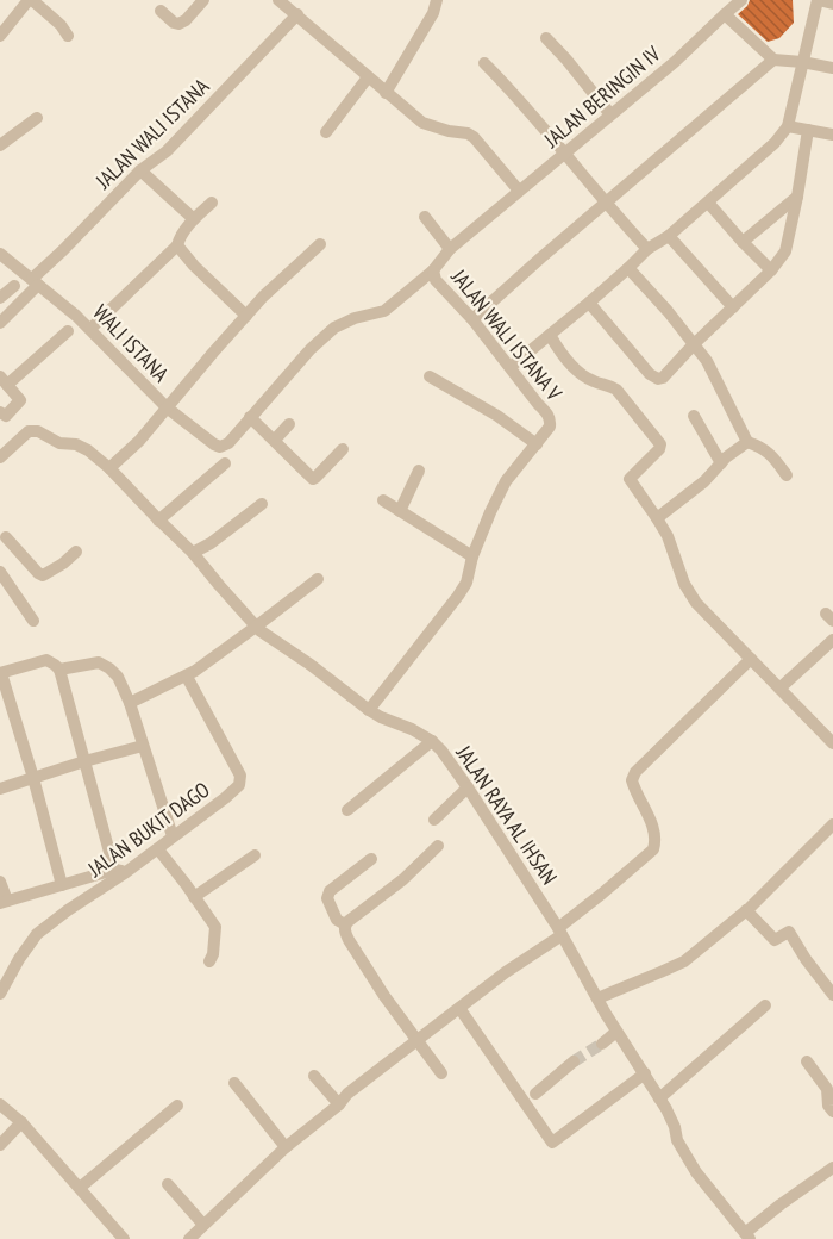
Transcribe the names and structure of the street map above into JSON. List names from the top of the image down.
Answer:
{
  "streets": {
    "street": [
      "JALAN BERINGIN IV",
      "JALAN WALI ISTANA",
      "JALAN WALI ISTANA V",
      "WALI ISTANA",
      "JALAN RAYA AL IHSAN",
      "JALAN BUKIT DAGO"
    ]
  },
  "crossings": [
    ["JALAN BERINGIN IV", "JALAN WALI ISTANA V"],
    ["JALAN BERINGIN IV", "WALI ISTANA"],
    ["JALAN WALI ISTANA", "WALI ISTANA"],
    ["JALAN WALI ISTANA V", "JALAN RAYA AL IHSAN"],
    ["WALI ISTANA", "JALAN RAYA AL IHSAN"]
  ]
}
